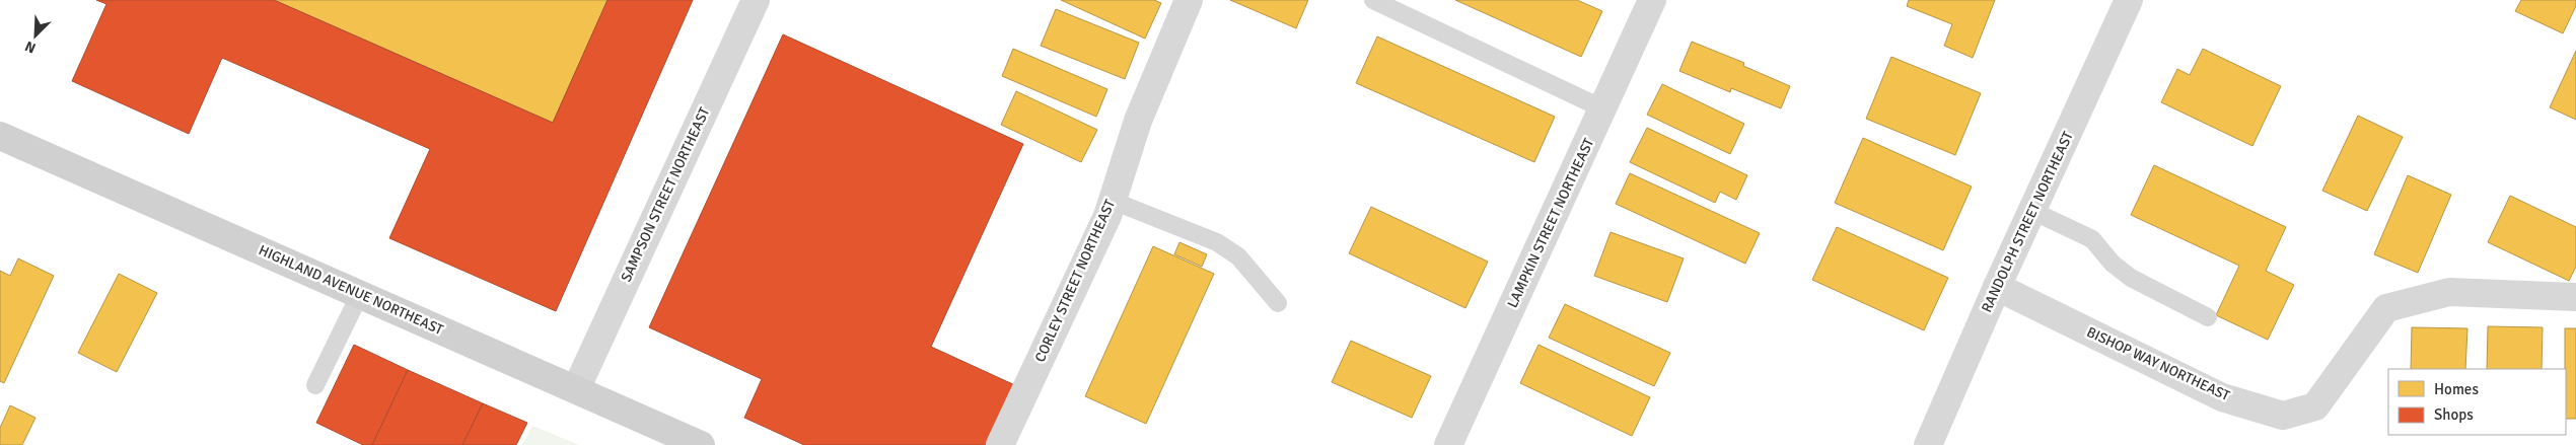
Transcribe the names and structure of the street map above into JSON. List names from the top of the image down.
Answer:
{
  "streets": {
    "main road": ["HIGHLAND AVENUE NORTHEAST"],
    "street": [
      "SAMPSON STREET NORTHEAST",
      "RANDOLPH STREET NORTHEAST",
      "LAMPKIN STREET NORTHEAST",
      "CORLEY STREET NORTHEAST",
      "BISHOP WAY NORTHEAST"
    ]
  },
  "crossings": [
    ["SAMPSON STREET NORTHEAST", "HIGHLAND AVENUE NORTHEAST"],
    ["RANDOLPH STREET NORTHEAST", "BISHOP WAY NORTHEAST"]
  ],
  "legend": ["Homes", "Shops"],
  "north": "bottom left"
}
